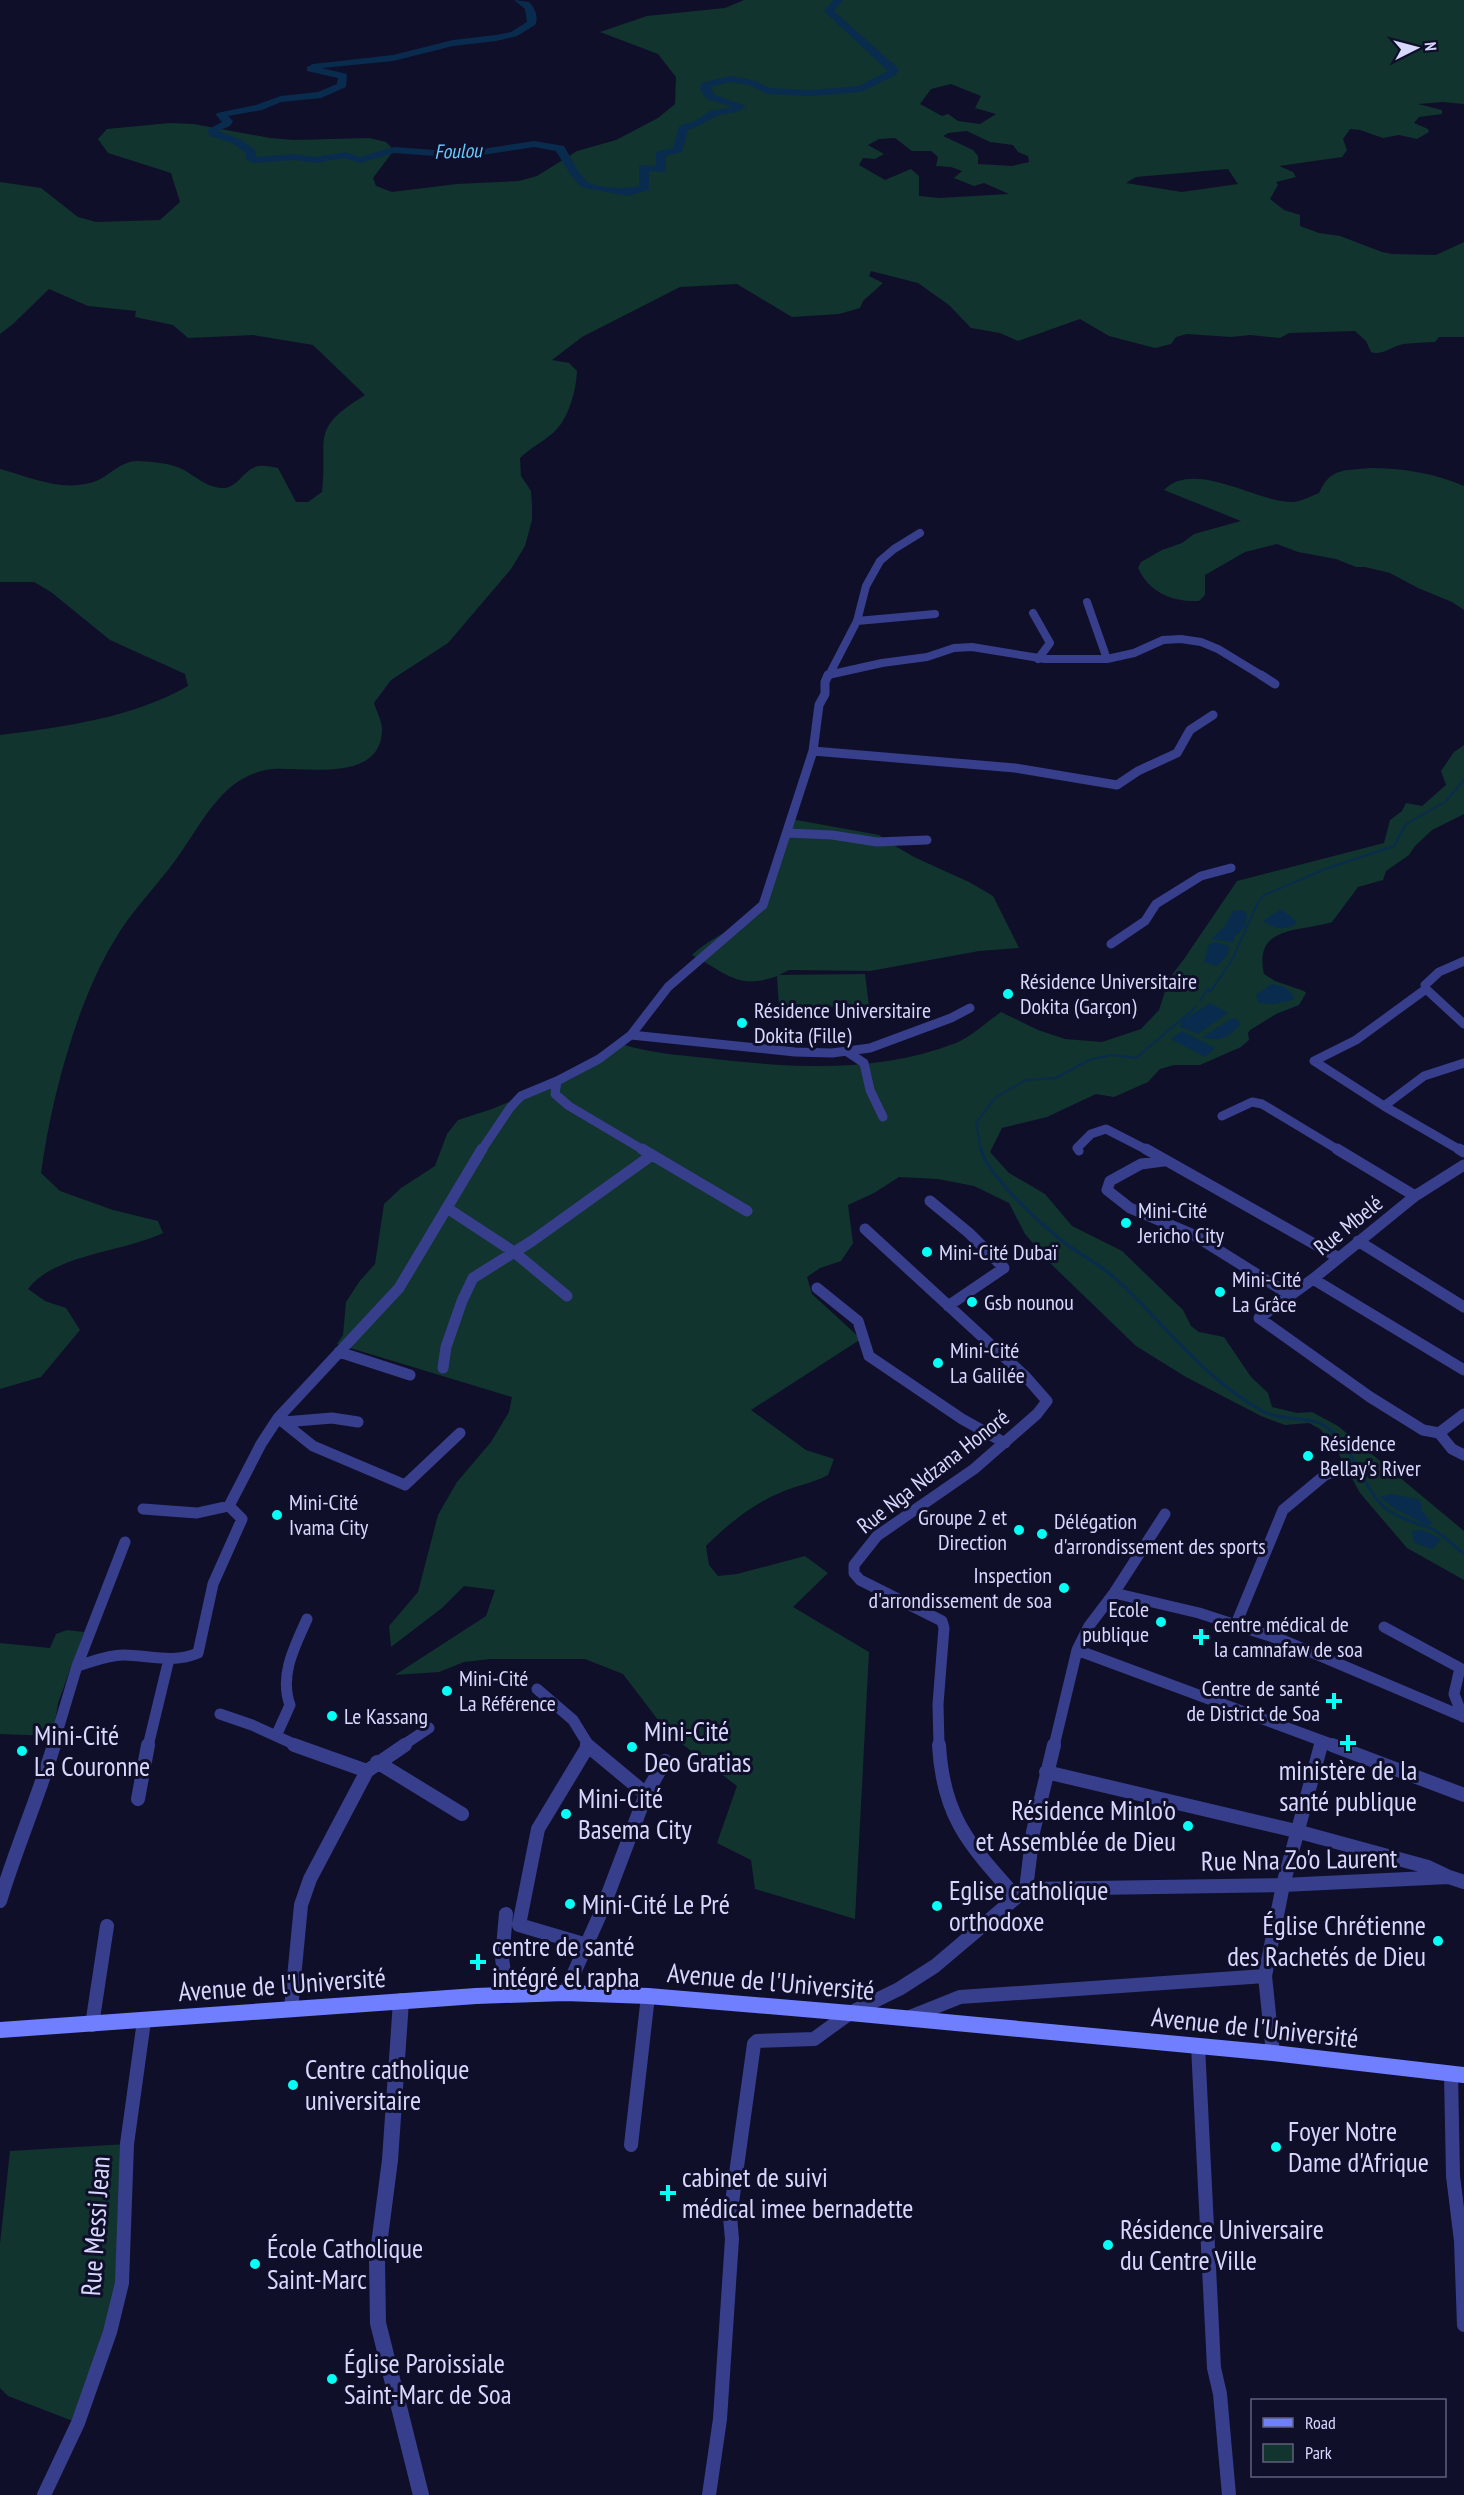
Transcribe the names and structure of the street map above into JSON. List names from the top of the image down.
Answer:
{
  "streets": {
    "main road": ["Avenue de l'Université"],
    "street": [
      "Rue Mbelé",
      "Rue Nga Ndzana Honoré",
      "Rue Nna Zo'o Laurent",
      "Rue Messi Jean"
    ]
  },
  "crossings": [
    ["Rue Nga Ndzana Honoré", "Rue Nna Zo'o Laurent"],
    ["Avenue de l'Université", "Rue Messi Jean"]
  ],
  "water": ["Foulou"],
  "places": {
    "other": [
      "Résidence Universitaire Dokita (Garçon)",
      "Résidence Universitaire Dokita (Fille)",
      "Mini-Cité Jericho City",
      "Mini-Cité Dubaï",
      "Mini-Cité La Grâce",
      "Gsb nounou",
      "Mini-Cité La Galilée",
      "Résidence Bellay's River",
      "Mini-Cité Ivama City",
      "Groupe 2 et Direction",
      "Délégation d'arrondissement des sports",
      "Inspection d'arrondissement de soa",
      "Ecole publique",
      "Mini-Cité La Référence",
      "Le Kassang",
      "Mini-Cité Deo Gratias",
      "Mini-Cité La Couronne",
      "Mini-Cité Basema City",
      "Résidence Minlo'o et Assemblée de Dieu",
      "Mini-Cité Le Pré",
      "Eglise catholique orthodoxe",
      "Église Chrétienne des Rachetés de Dieu",
      "Centre catholique universitaire",
      "Foyer Notre Dame d'Afrique",
      "Résidence Universaire du Centre Ville",
      "École Catholique Saint-Marc",
      "Église Paroissiale Saint-Marc de Soa"
    ],
    "health": [
      "centre médical de la camnafaw de soa",
      "Centre de santé de District de Soa",
      "ministère de la santé publique",
      "centre de santé intégré el rapha",
      "cabinet de suivi médical imee bernadette"
    ]
  },
  "legend": ["Road", "Park"],
  "north": "right"
}
